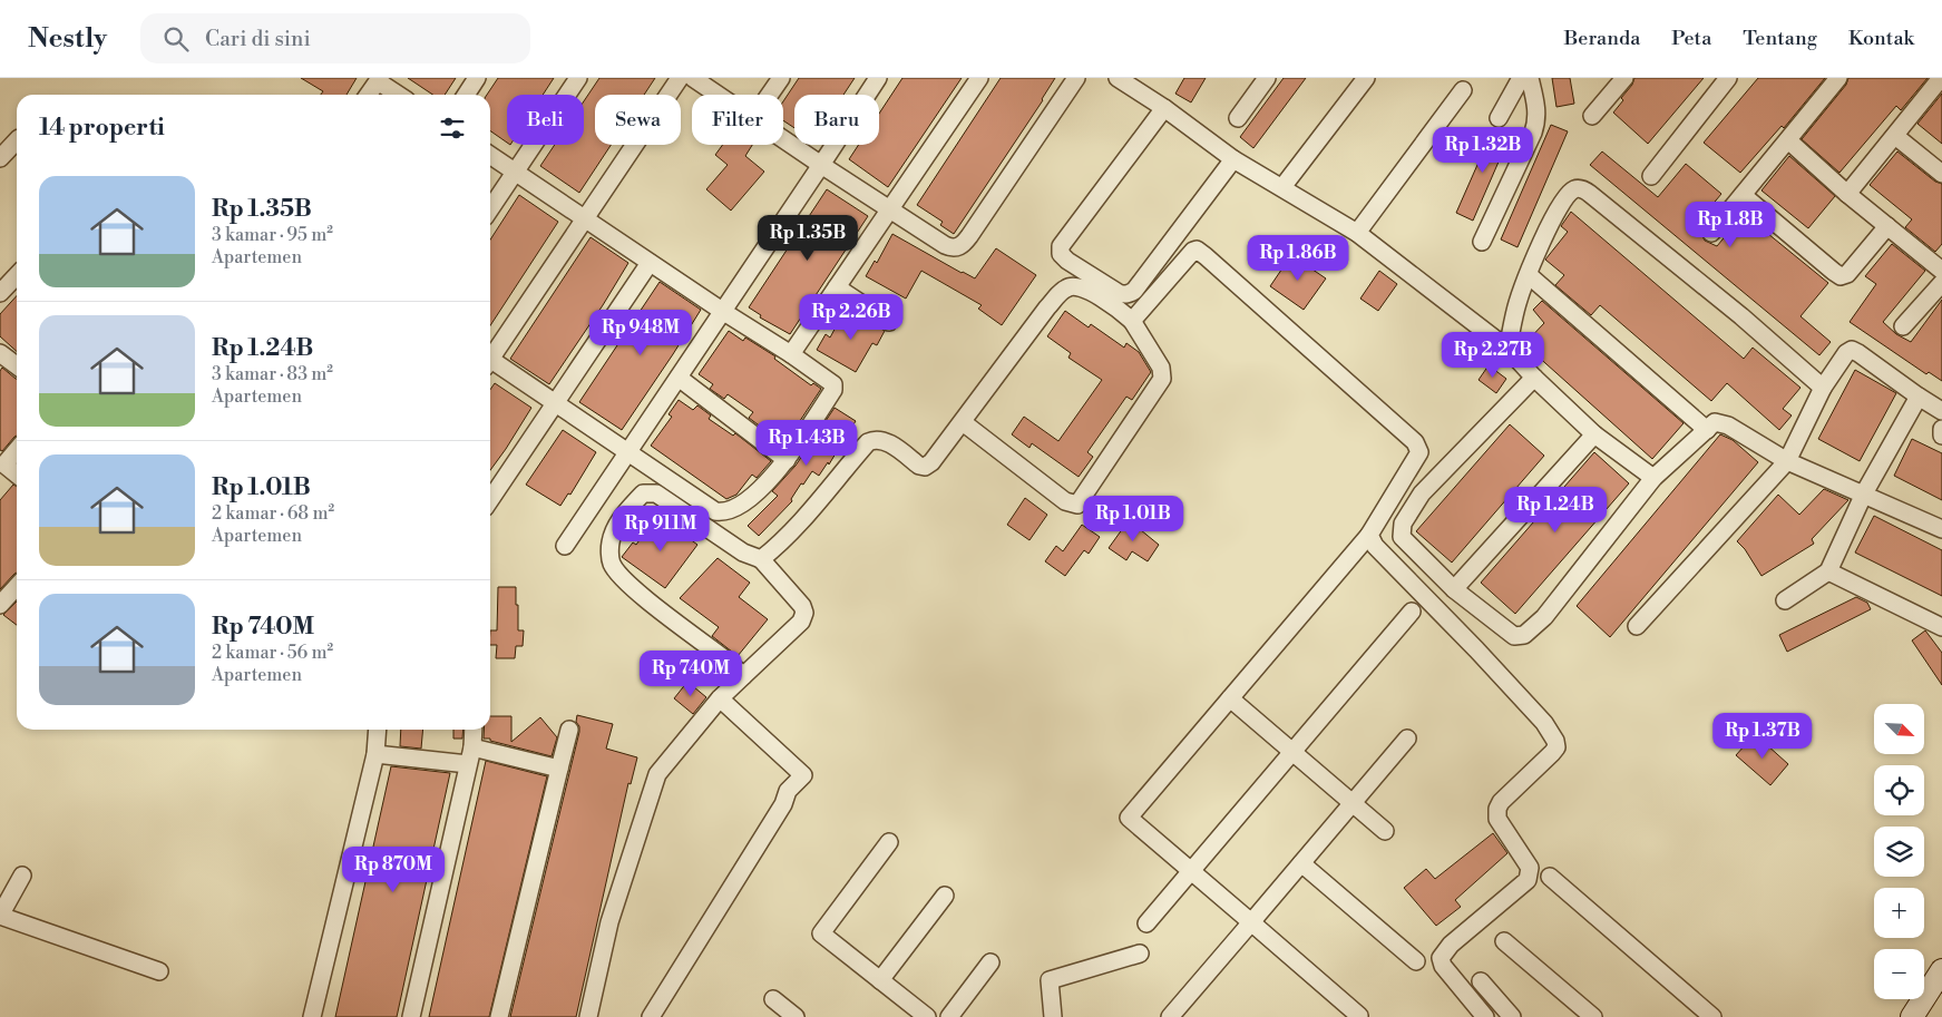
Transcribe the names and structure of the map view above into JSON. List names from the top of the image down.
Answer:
{
  "north": "bottom right",
  "page": {
    "header": "Nestly",
    "search": "Cari di sini",
    "nav": [
      "Beranda",
      "Peta",
      "Tentang",
      "Kontak"
    ],
    "chip": [
      "Beli",
      "Sewa",
      "Filter",
      "Baru"
    ],
    "heading": "14 properti",
    "price": [
      "Rp 1.32B",
      "Rp 1.8B",
      "Rp 1.35B",
      "Rp 1.86B",
      "Rp 2.26B",
      "Rp 948M",
      "Rp 2.27B",
      "Rp 1.43B",
      "Rp 1.24B",
      "Rp 1.01B",
      "Rp 911M",
      "Rp 740M",
      "Rp 1.37B",
      "Rp 870M"
    ],
    "list": [
      {
        "name": "Rp 1.35B",
        "note": "3 kamar · 95 m² · Apartemen"
      },
      {
        "name": "Rp 1.24B",
        "note": "3 kamar · 83 m² · Apartemen"
      },
      {
        "name": "Rp 1.01B",
        "note": "2 kamar · 68 m² · Apartemen"
      },
      {
        "name": "Rp 740M",
        "note": "2 kamar · 56 m² · Apartemen"
      }
    ],
    "map_buttons": ["+", "−"]
  }
}
